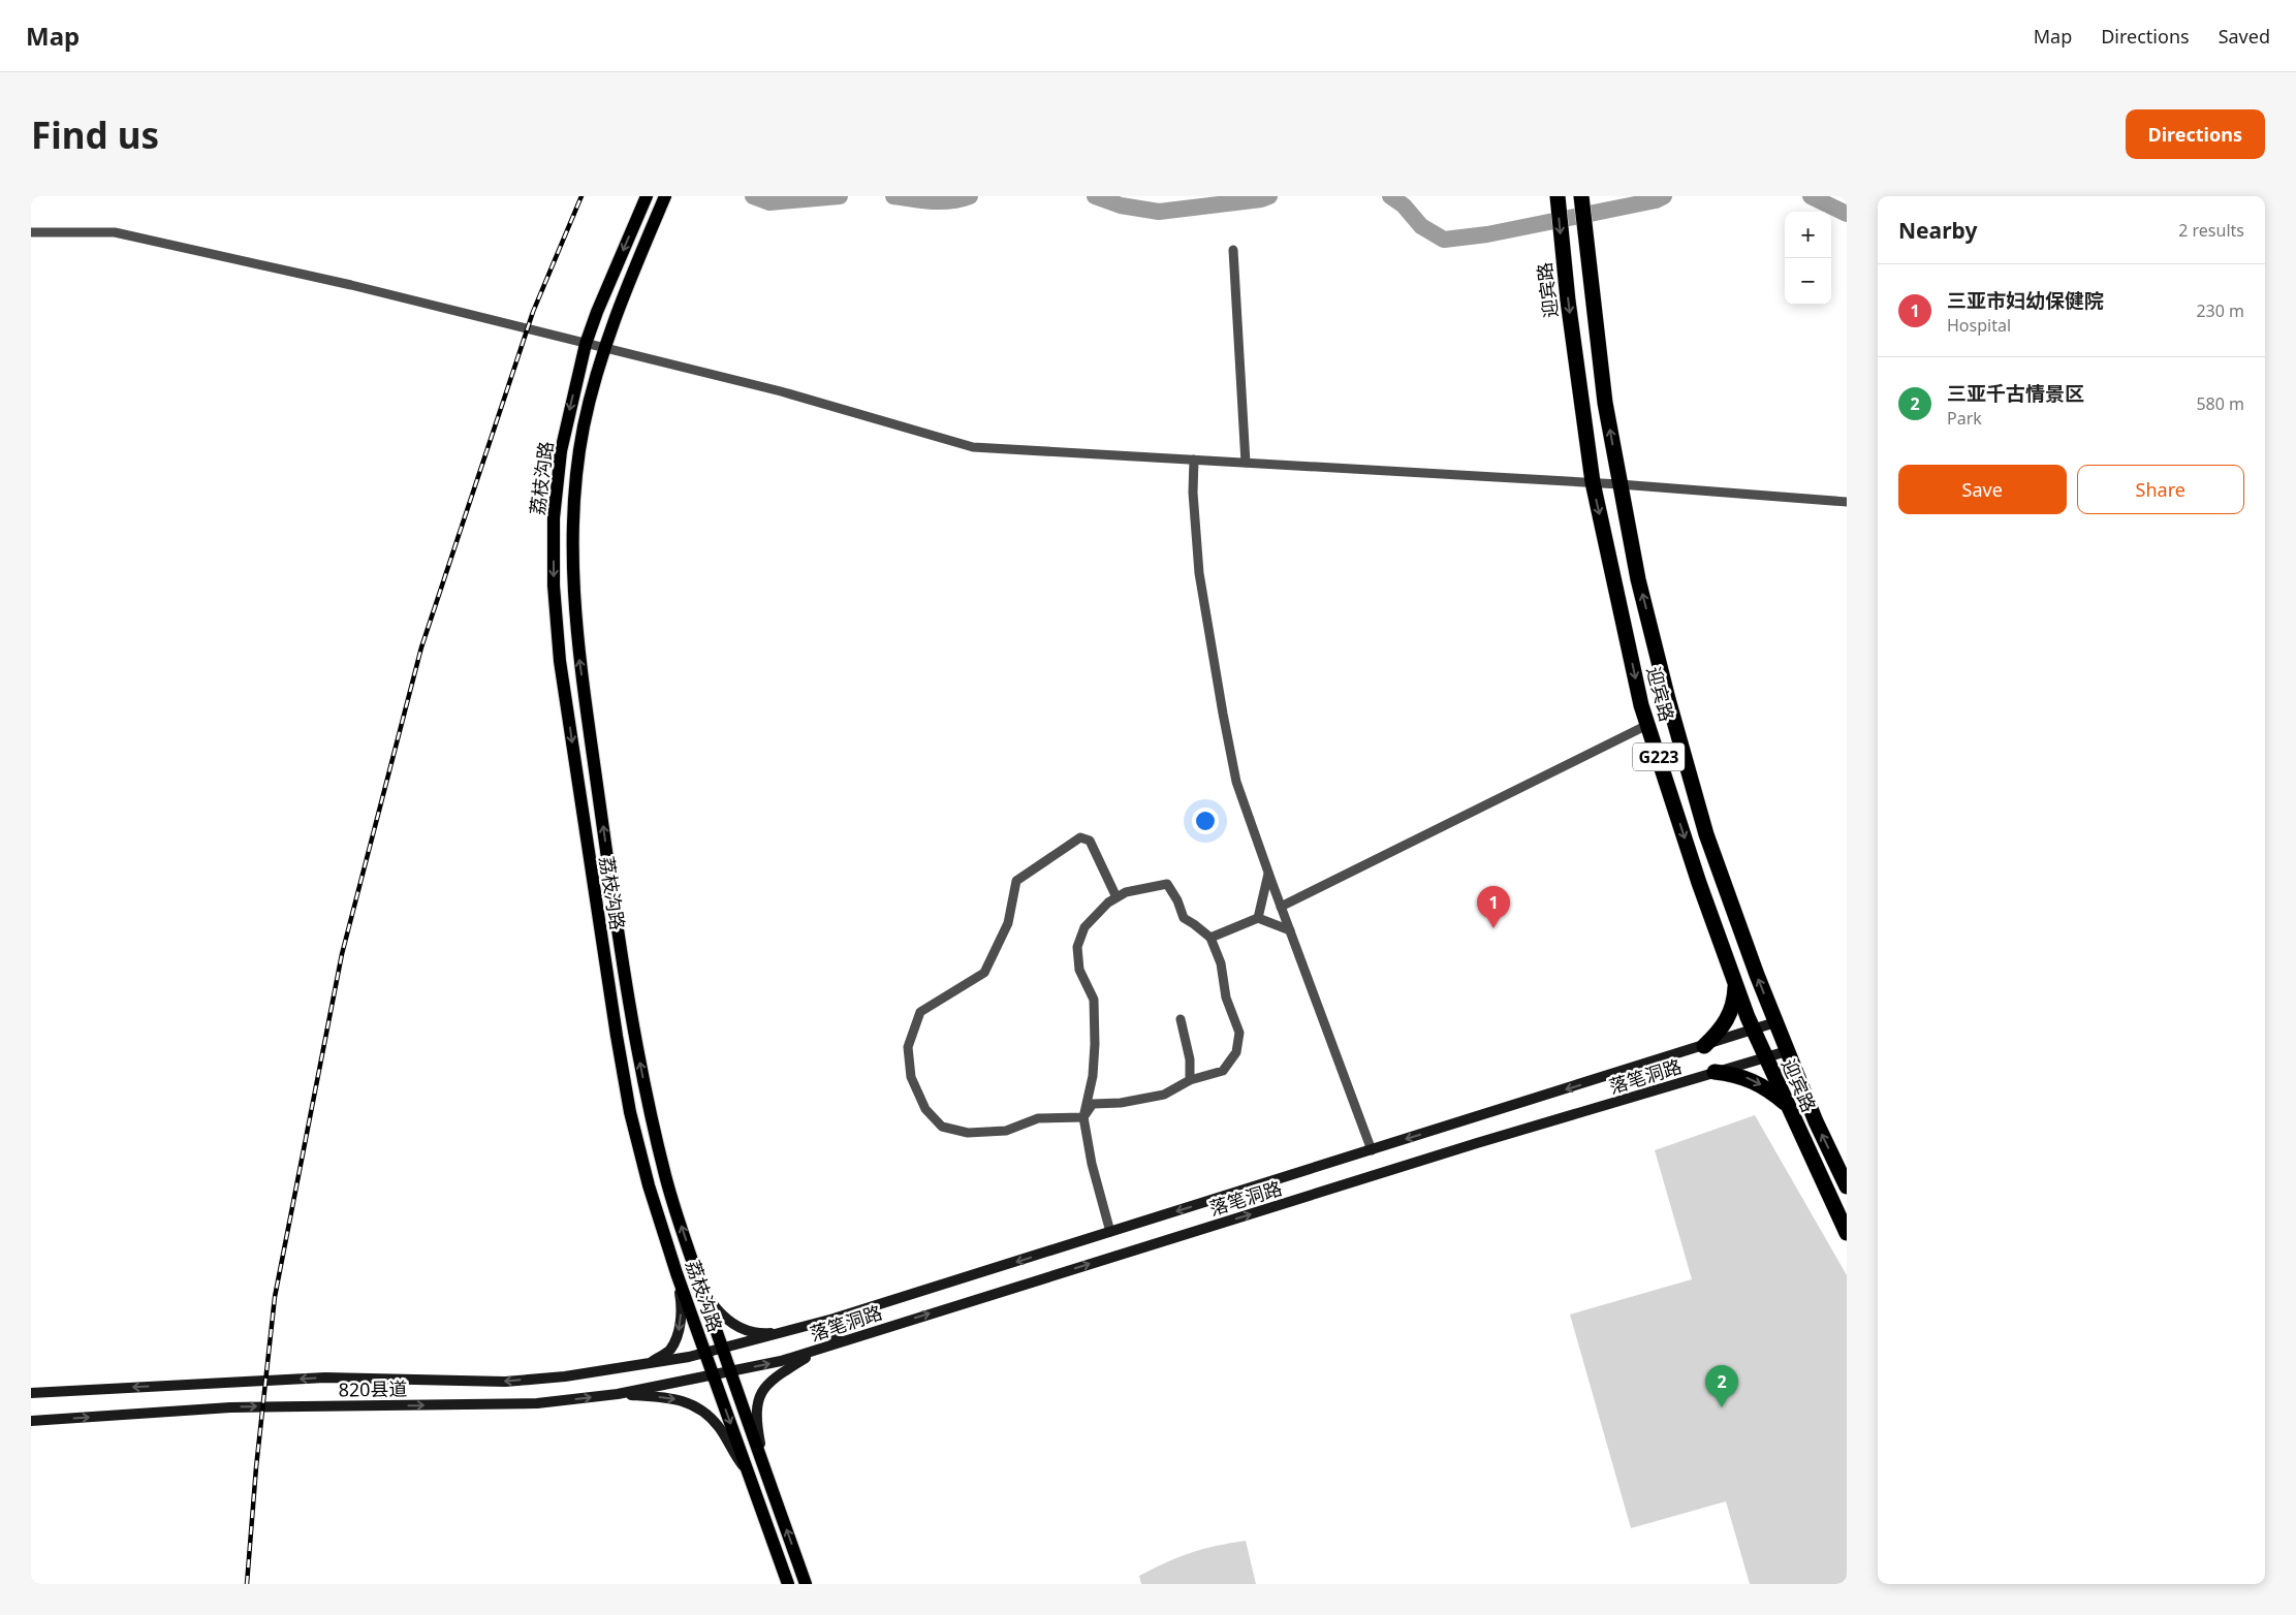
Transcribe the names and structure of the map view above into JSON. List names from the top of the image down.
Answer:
{
  "streets": {
    "highway": ["迎宾路", "G223"],
    "main road": ["荔枝沟路", "落笔洞路", "820县道"]
  },
  "crossings": [
    ["迎宾路", "落笔洞路"],
    ["荔枝沟路", "落笔洞路"],
    ["荔枝沟路", "820县道"],
    ["落笔洞路", "820县道"]
  ],
  "page": {
    "header": "Map",
    "nav": ["Map", "Directions", "Saved"],
    "buttons": [
      "Directions",
      ["Save", "Share"]
    ],
    "title": "Find us",
    "heading": ["Nearby", "2 results"],
    "map_buttons": ["+", "−"],
    "list": [
      {
        "mark": "1",
        "name": "三亚市妇幼保健院",
        "note": "Hospital",
        "value": "230 m"
      },
      {
        "mark": "2",
        "name": "三亚千古情景区",
        "note": "Park",
        "value": "580 m"
      }
    ],
    "pins": ["1", "2"]
  }
}
